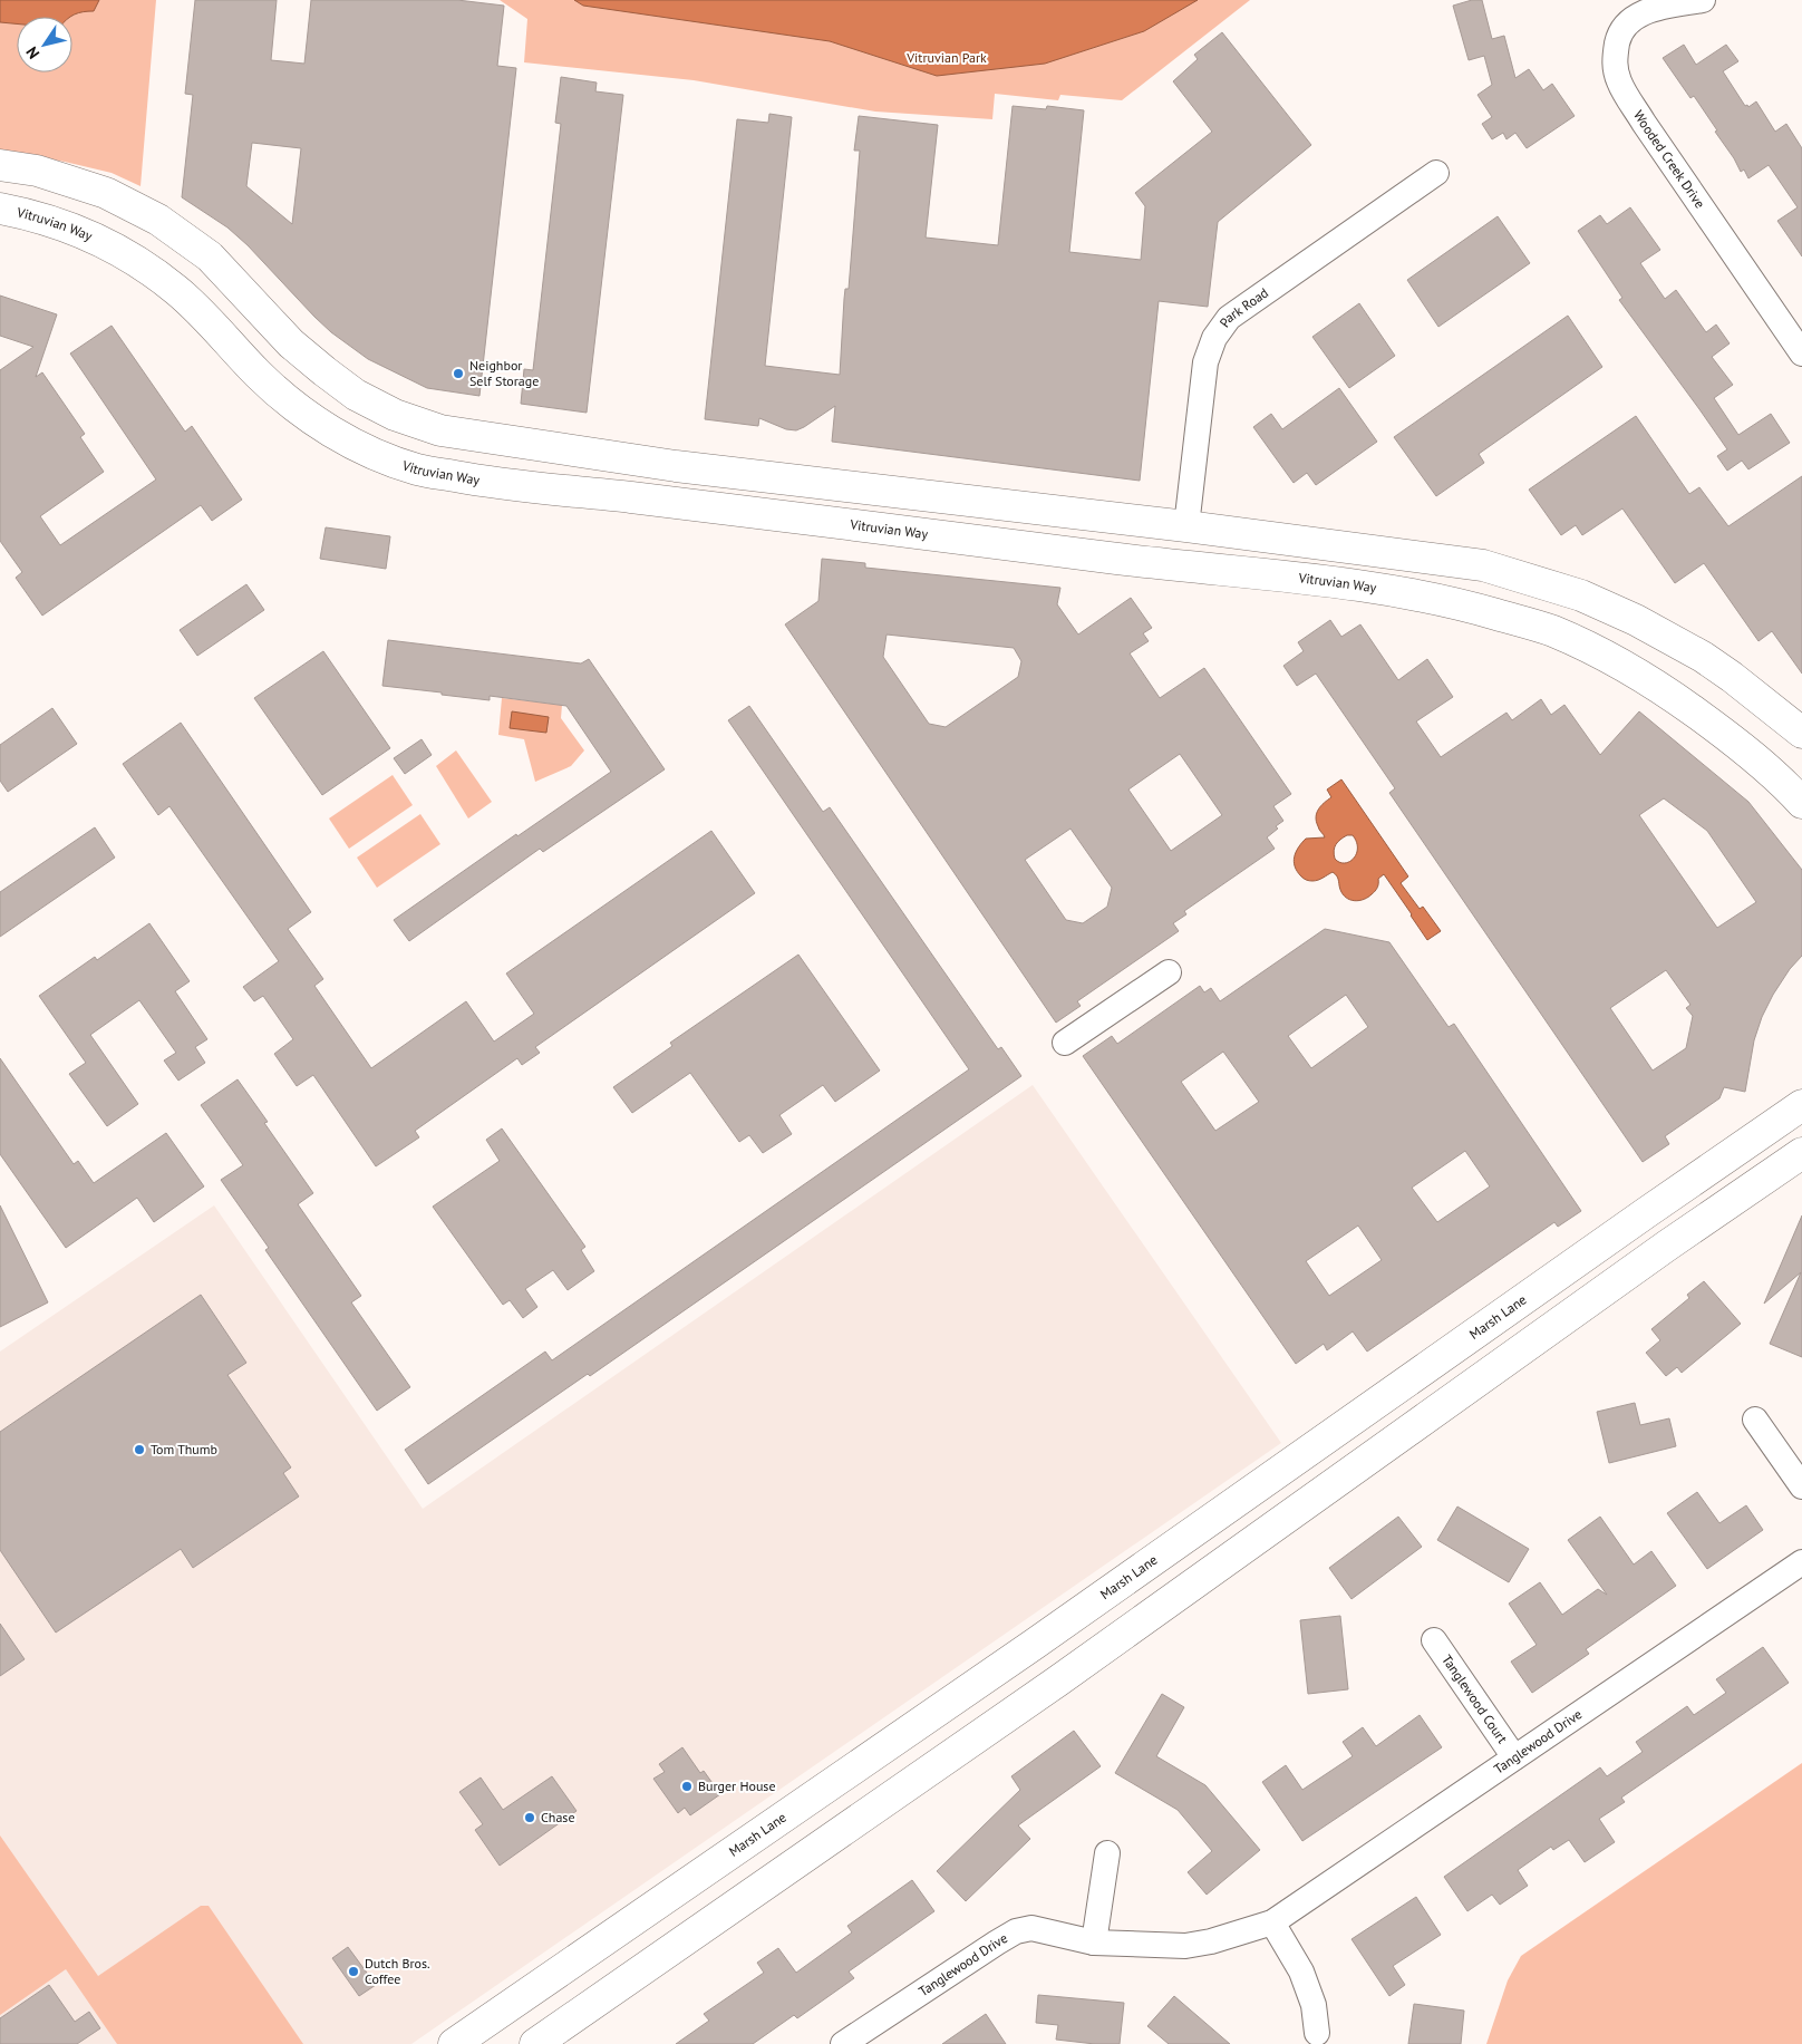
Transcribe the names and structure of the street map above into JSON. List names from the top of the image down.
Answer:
{
  "streets": {
    "main road": ["Vitruvian Way", "Marsh Lane"],
    "street": [
      "Wooded Creek Drive",
      "Park Road",
      "Tanglewood Court",
      "Tanglewood Drive"
    ]
  },
  "crossings": [
    ["Tanglewood Court", "Tanglewood Drive"]
  ],
  "parks": ["Vitruvian Park"],
  "places": [
    "Neighbor Self Storage",
    "Tom Thumb",
    "Burger House",
    "Chase",
    "Dutch Bros. Coffee"
  ],
  "north": "bottom left"
}
